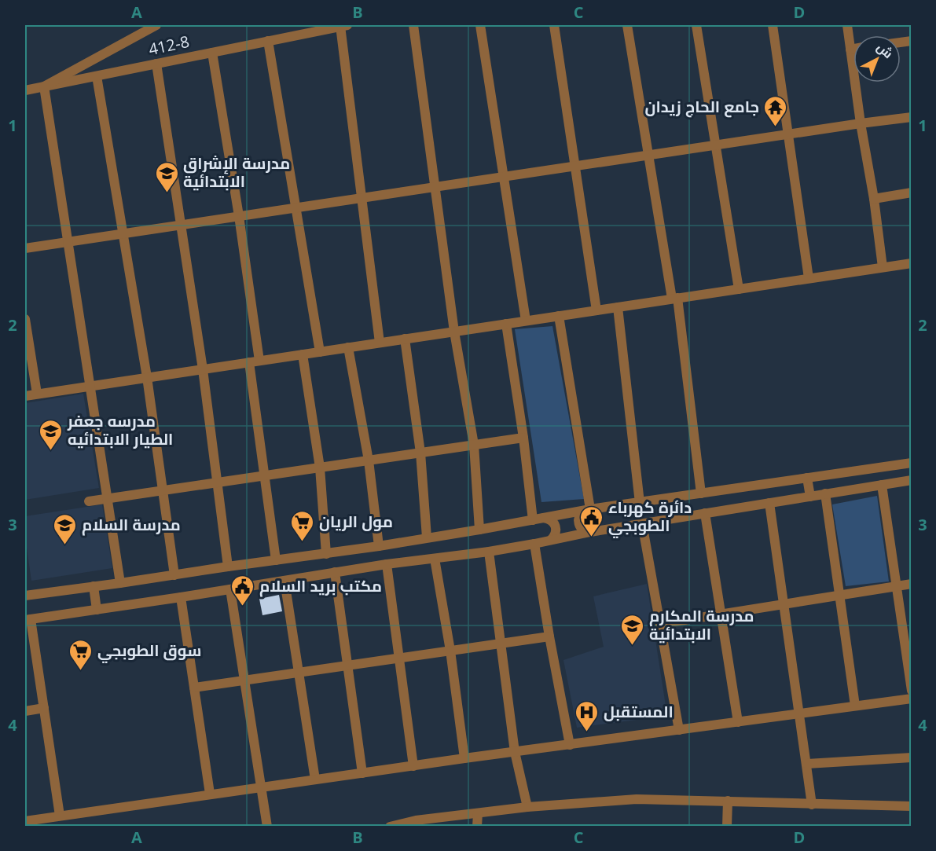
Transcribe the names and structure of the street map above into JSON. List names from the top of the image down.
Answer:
{
  "streets": {
    "street": ["412-8"]
  },
  "places": {
    "temple": ["جامع الحاج زيدان"],
    "school or university": [
      "مدرسة الإشراق الابتدائية",
      "مدرسه جعفر الطيار الابتدائيه",
      "مدرسة السلام",
      "مدرسة المكارم الابتدائية"
    ],
    "public building": ["دائرة كهرباء الطوبجي", "مكتب بريد السلام"],
    "supermarket": ["مول الريان", "سوق الطوبجي"],
    "hospital": ["المستقبل"]
  },
  "north": "top right",
  "grid": {
    "columns": [
      "A",
      "B",
      "C",
      "D"
    ],
    "rows": [
      "1",
      "2",
      "3",
      "4"
    ]
  }
}
